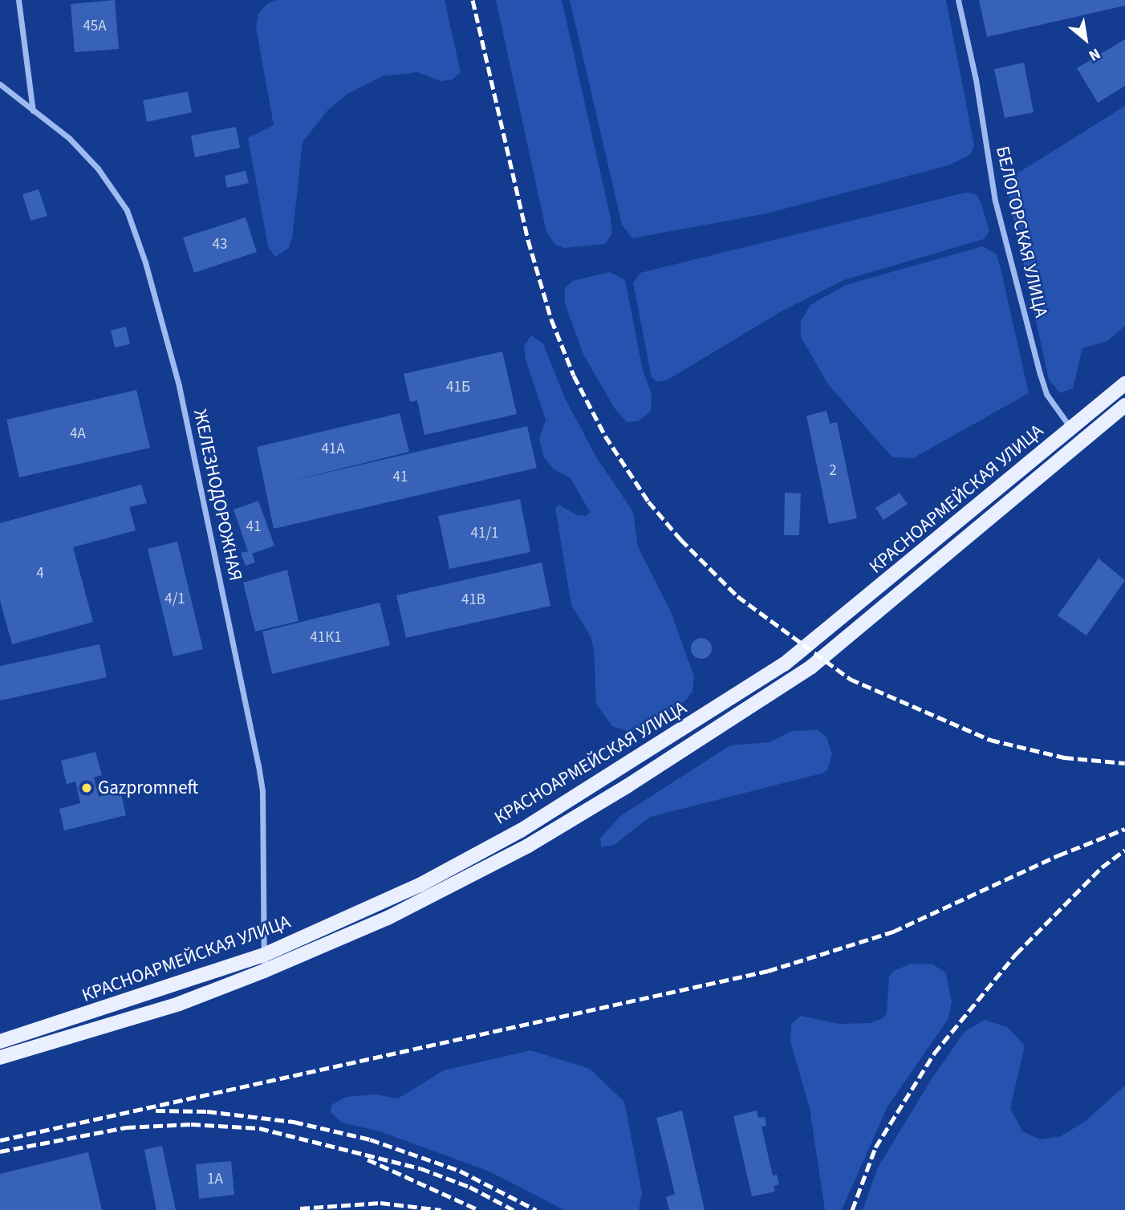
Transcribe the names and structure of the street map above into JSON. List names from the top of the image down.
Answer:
{
  "streets": {
    "main road": ["КРАСНОАРМЕЙСКАЯ УЛИЦА"],
    "street": ["БЕЛОГОРСКАЯ УЛИЦА", "ЖЕЛЕЗНОДОРОЖНАЯ"]
  },
  "crossings": [
    ["БЕЛОГОРСКАЯ УЛИЦА", "КРАСНОАРМЕЙСКАЯ УЛИЦА"],
    ["ЖЕЛЕЗНОДОРОЖНАЯ", "КРАСНОАРМЕЙСКАЯ УЛИЦА"]
  ],
  "places": ["Gazpromneft"],
  "house_numbers": [
    "45А",
    "43",
    "41Б",
    "4А",
    "41А",
    "2",
    "41",
    "41",
    "41/1",
    "4",
    "4/1",
    "41В",
    "41К1",
    "1А"
  ],
  "north": "bottom right"
}
